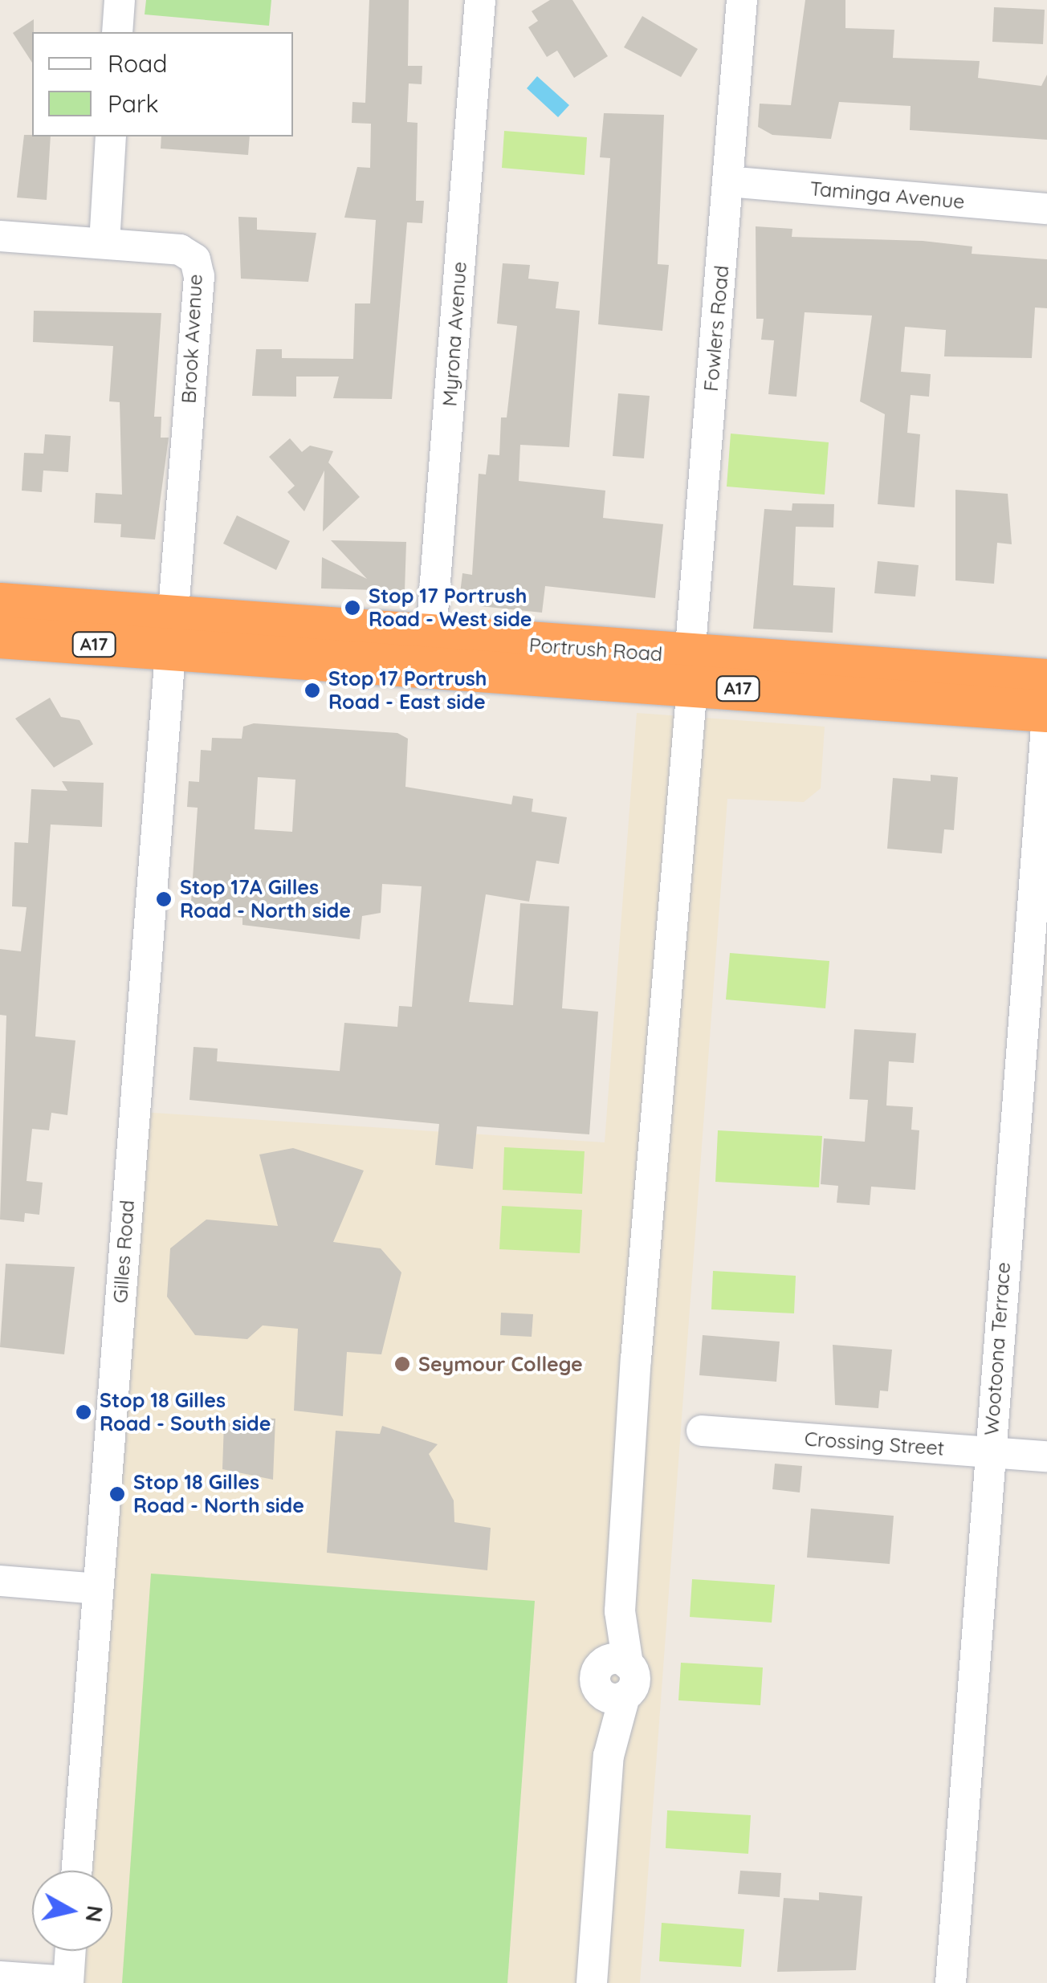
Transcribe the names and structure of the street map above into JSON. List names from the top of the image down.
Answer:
{
  "streets": {
    "highway": ["A17", "Portrush Road"],
    "street": [
      "Taminga Avenue",
      "Fowlers Road",
      "Myrona Avenue",
      "Brook Avenue",
      "Gilles Road",
      "Wootoona Terrace",
      "Crossing Street"
    ]
  },
  "crossings": [
    ["Taminga Avenue", "Fowlers Road"],
    ["Fowlers Road", "Portrush Road"],
    ["Myrona Avenue", "Portrush Road"],
    ["Brook Avenue", "Portrush Road"],
    ["Brook Avenue", "Gilles Road"],
    ["Portrush Road", "Gilles Road"],
    ["Portrush Road", "Wootoona Terrace"],
    ["Wootoona Terrace", "Crossing Street"]
  ],
  "places": [
    "Stop 17 Portrush Road - West side",
    "Stop 17 Portrush Road - East side",
    "Stop 17A Gilles Road - North side",
    "Seymour College",
    "Stop 18 Gilles Road - South side",
    "Stop 18 Gilles Road - North side"
  ],
  "legend": ["Road", "Park"],
  "north": "right"
}
